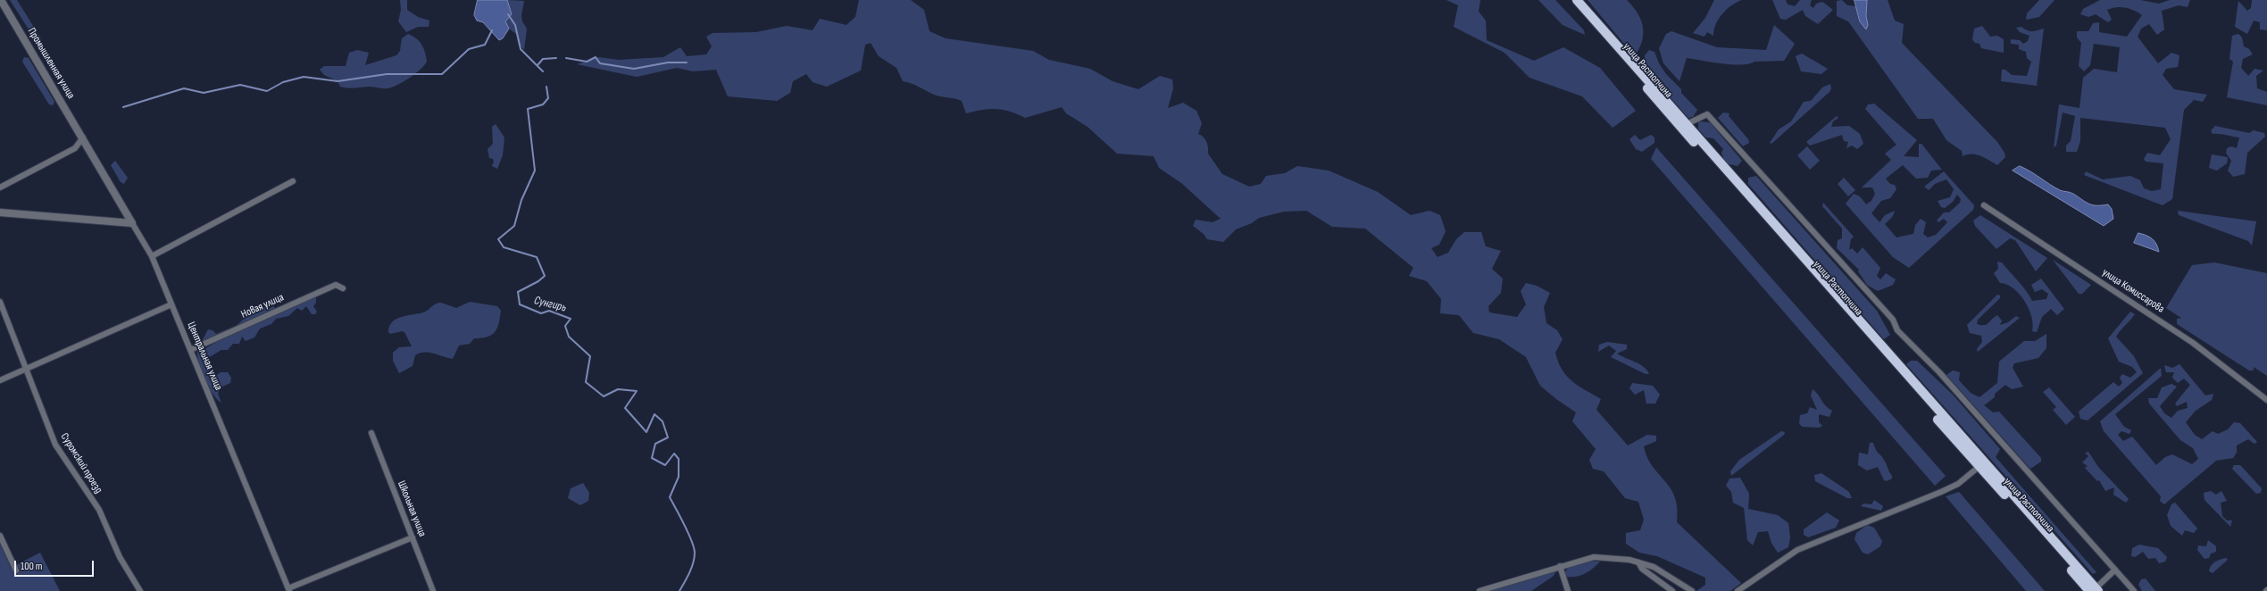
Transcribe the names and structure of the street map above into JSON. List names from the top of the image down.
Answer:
{
  "streets": {
    "highway": ["улица Растопчина"],
    "street": [
      "Промышленная улица",
      "улица Комиссарова",
      "Новая улица",
      "Центральная улица",
      "Суромский проезд",
      "Школьная улица"
    ]
  },
  "crossings": [
    ["Промышленная улица", "Центральная улица"],
    ["Новая улица", "Центральная улица"]
  ],
  "water": ["Сунгирь"],
  "scale_bar": "100 m"
}
